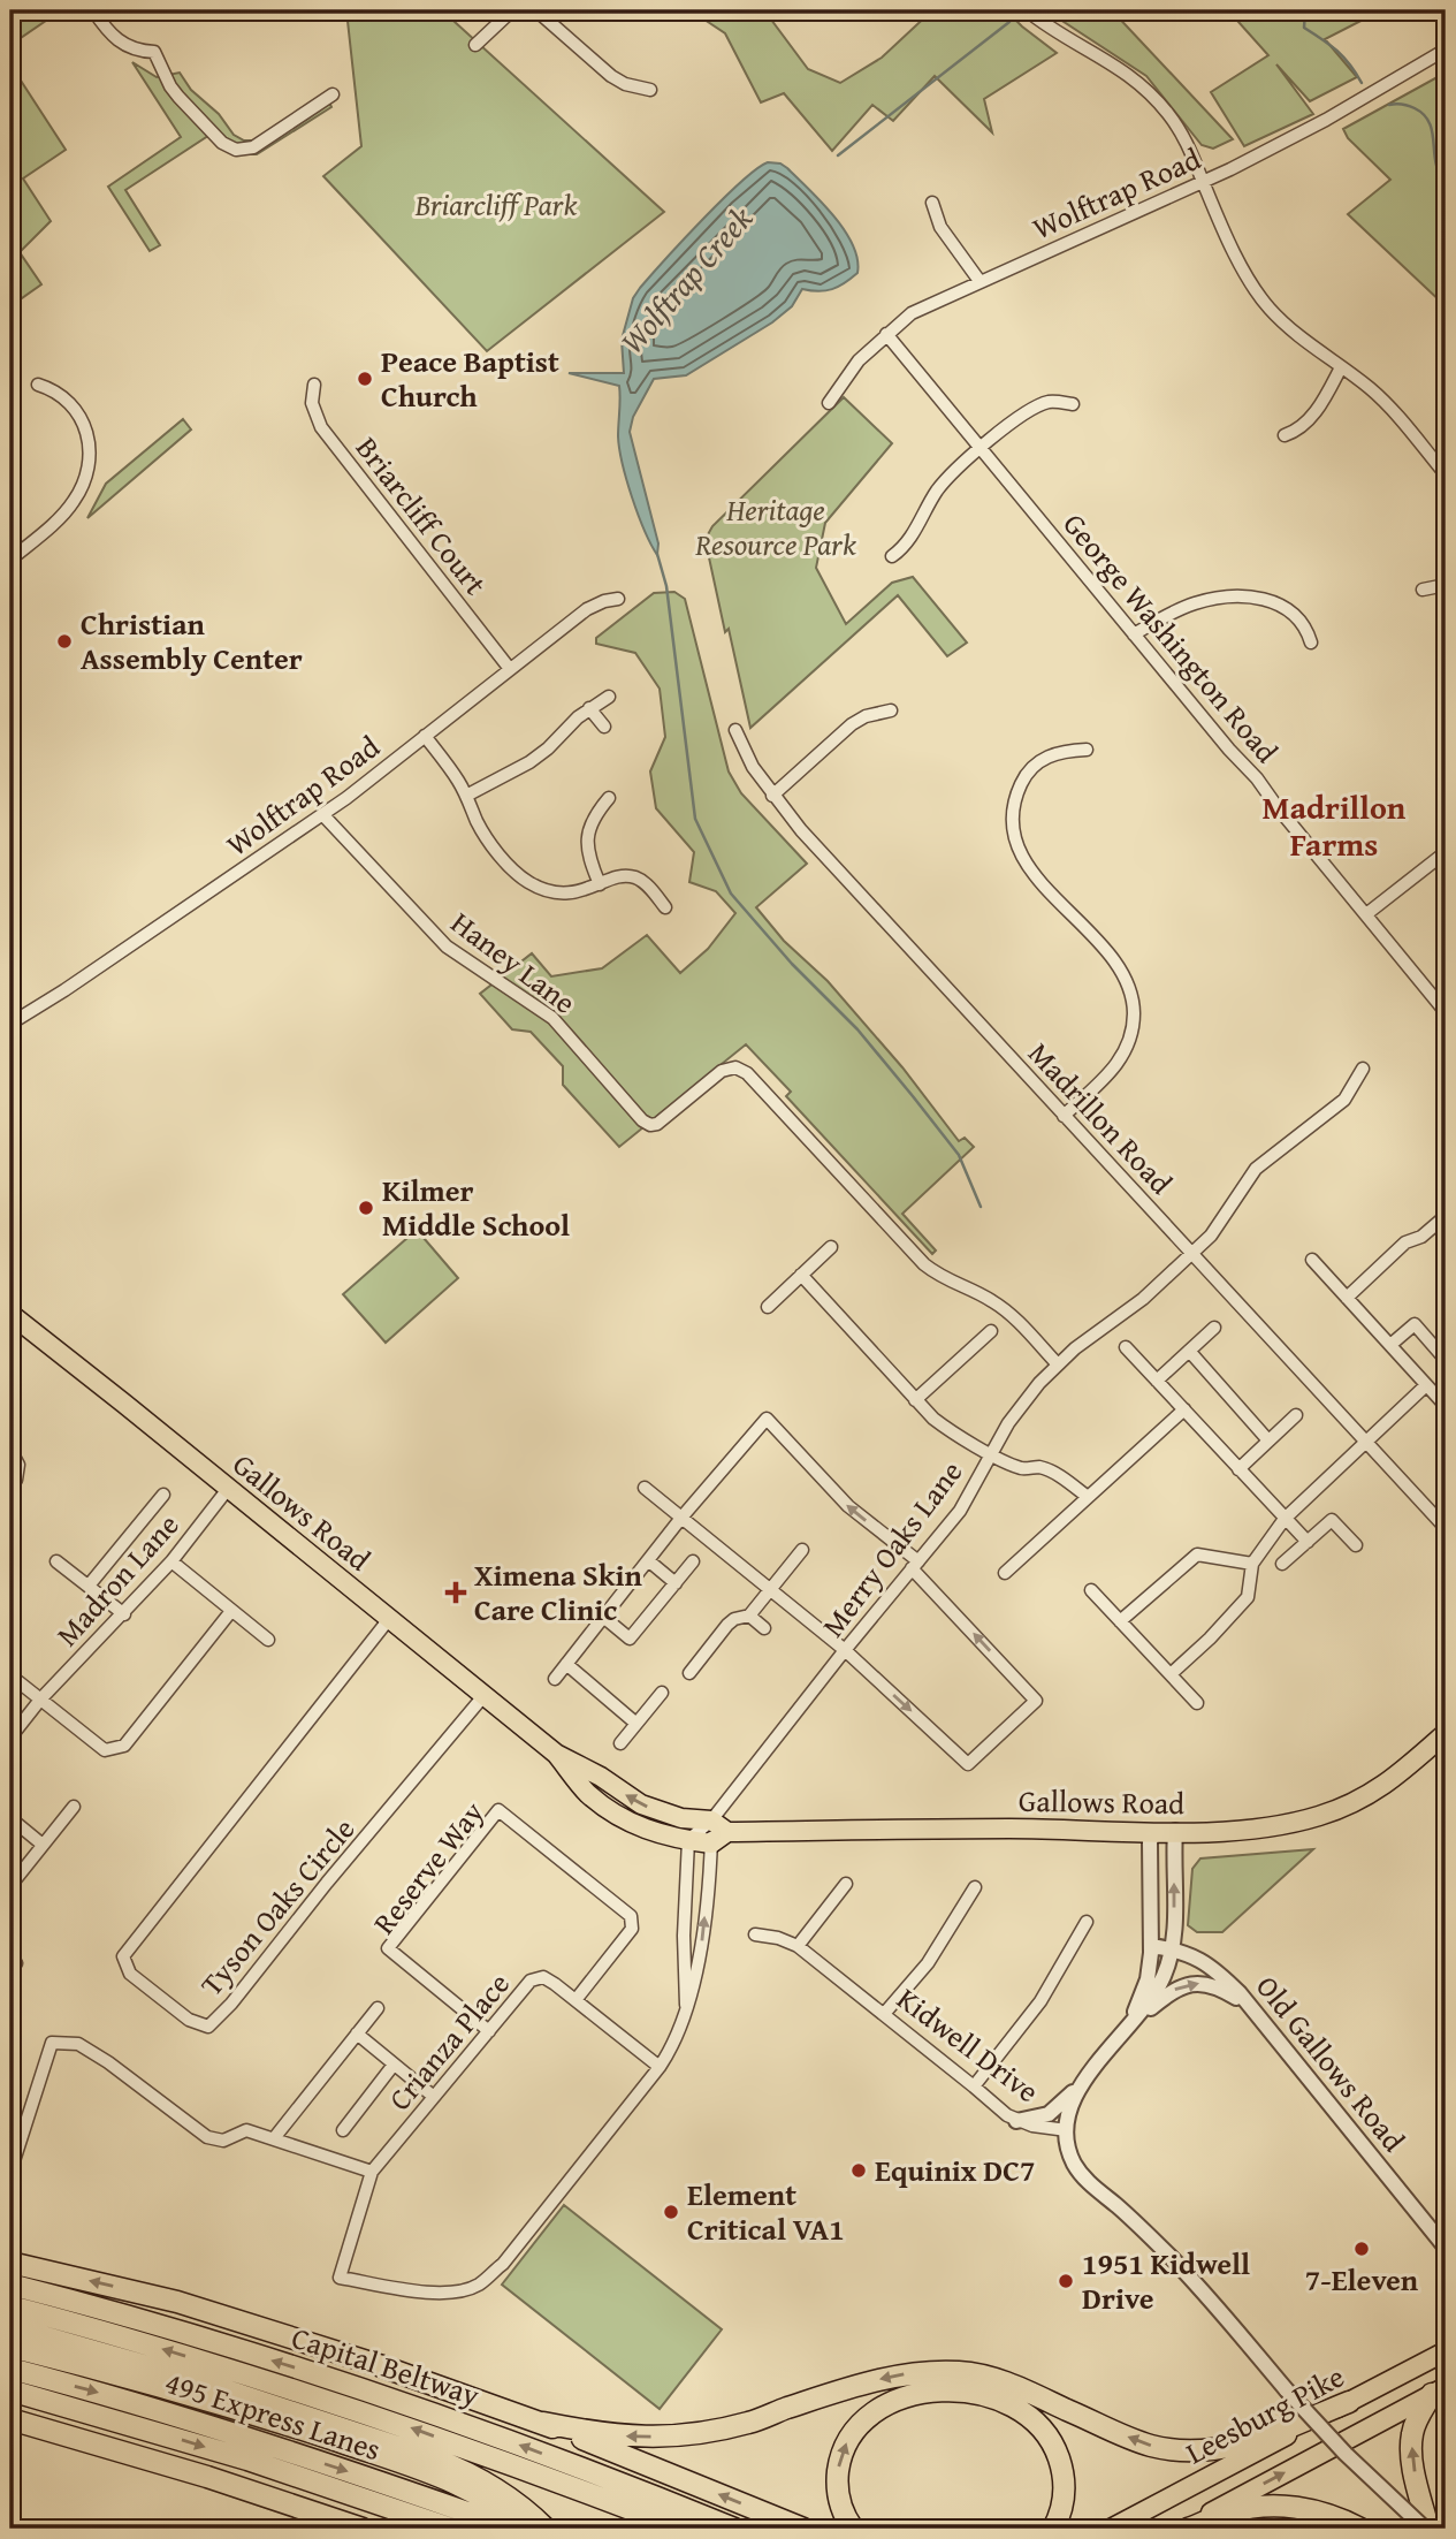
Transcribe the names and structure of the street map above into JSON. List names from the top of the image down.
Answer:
{
  "streets": {
    "highway": ["Capital Beltway", "495 Express Lanes"],
    "main road": ["Gallows Road", "Leesburg Pike"],
    "street": [
      "Wolftrap Road",
      "Briarcliff Court",
      "George Washington Road",
      "Haney Lane",
      "Madrillon Road",
      "Merry Oaks Lane",
      "Madron Lane",
      "Reserve Way",
      "Tyson Oaks Circle",
      "Crianza Place",
      "Kidwell Drive",
      "Old Gallows Road"
    ]
  },
  "crossings": [
    ["Wolftrap Road", "Briarcliff Court"],
    ["Wolftrap Road", "George Washington Road"],
    ["Wolftrap Road", "Haney Lane"],
    ["Haney Lane", "Merry Oaks Lane"],
    ["Madrillon Road", "Merry Oaks Lane"],
    ["Gallows Road", "Merry Oaks Lane"],
    ["Gallows Road", "Madron Lane"],
    ["Gallows Road", "Tyson Oaks Circle"],
    ["Reserve Way", "Crianza Place"]
  ],
  "districts": ["Madrillon Farms"],
  "water": ["Wolftrap Creek"],
  "parks": ["Briarcliff Park", "Heritage Resource Park"],
  "places": {
    "other": [
      "Peace Baptist Church",
      "Christian Assembly Center",
      "Kilmer Middle School",
      "Equinix DC7",
      "Element Critical VA1",
      "7-Eleven",
      "1951 Kidwell Drive"
    ],
    "health": ["Ximena Skin Care Clinic"]
  }
}
